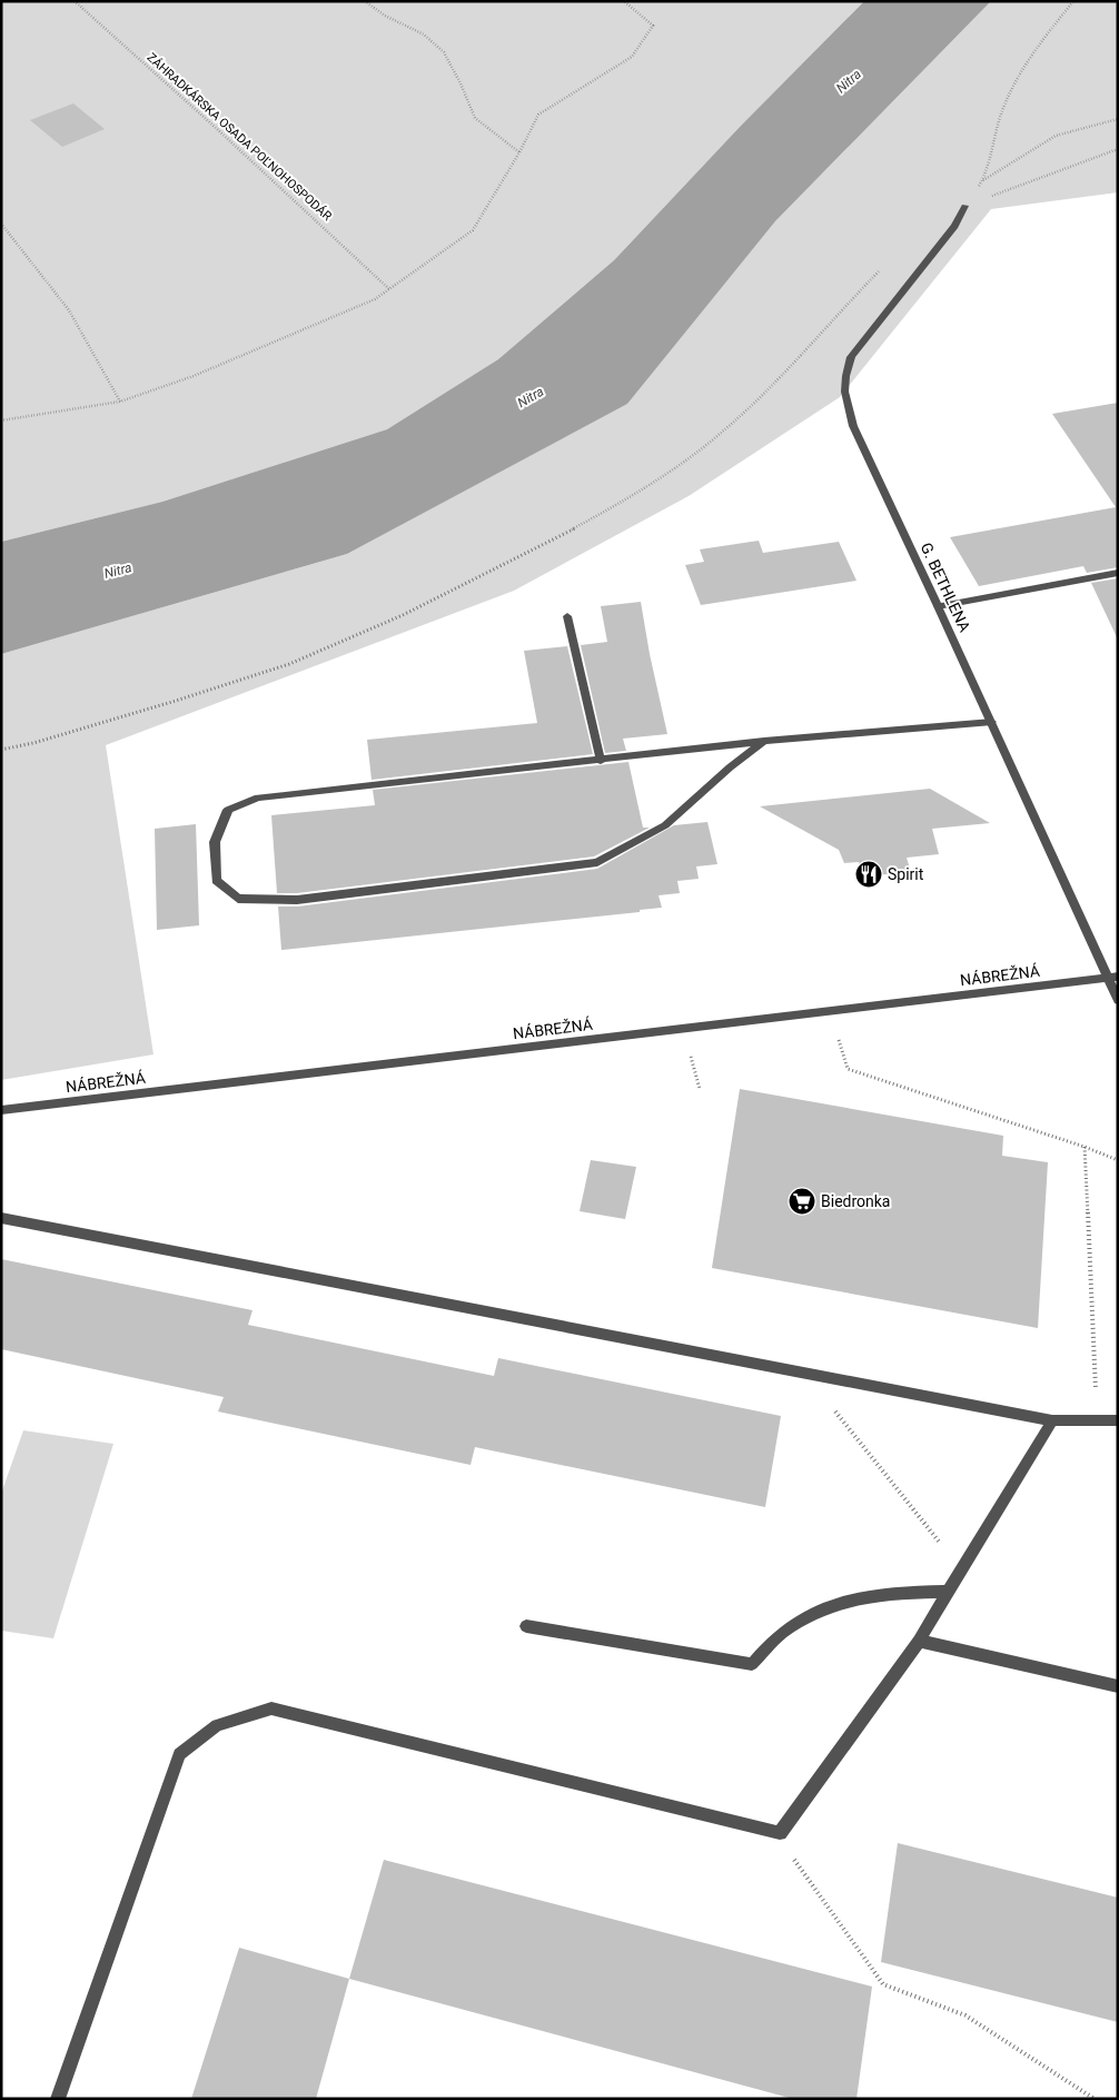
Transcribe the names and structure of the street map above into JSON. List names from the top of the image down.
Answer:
{
  "streets": {
    "street": ["G. BETHLENA", "NÁBREŽNÁ"],
    "path": ["ZÁHRADKÁRSKA OSADA POĽNOHOSPODÁR"]
  },
  "crossings": [
    ["G. BETHLENA", "NÁBREŽNÁ"]
  ],
  "water": ["Nitra"],
  "places": {
    "restaurant": ["Spirit"],
    "supermarket": ["Biedronka"]
  }
}
